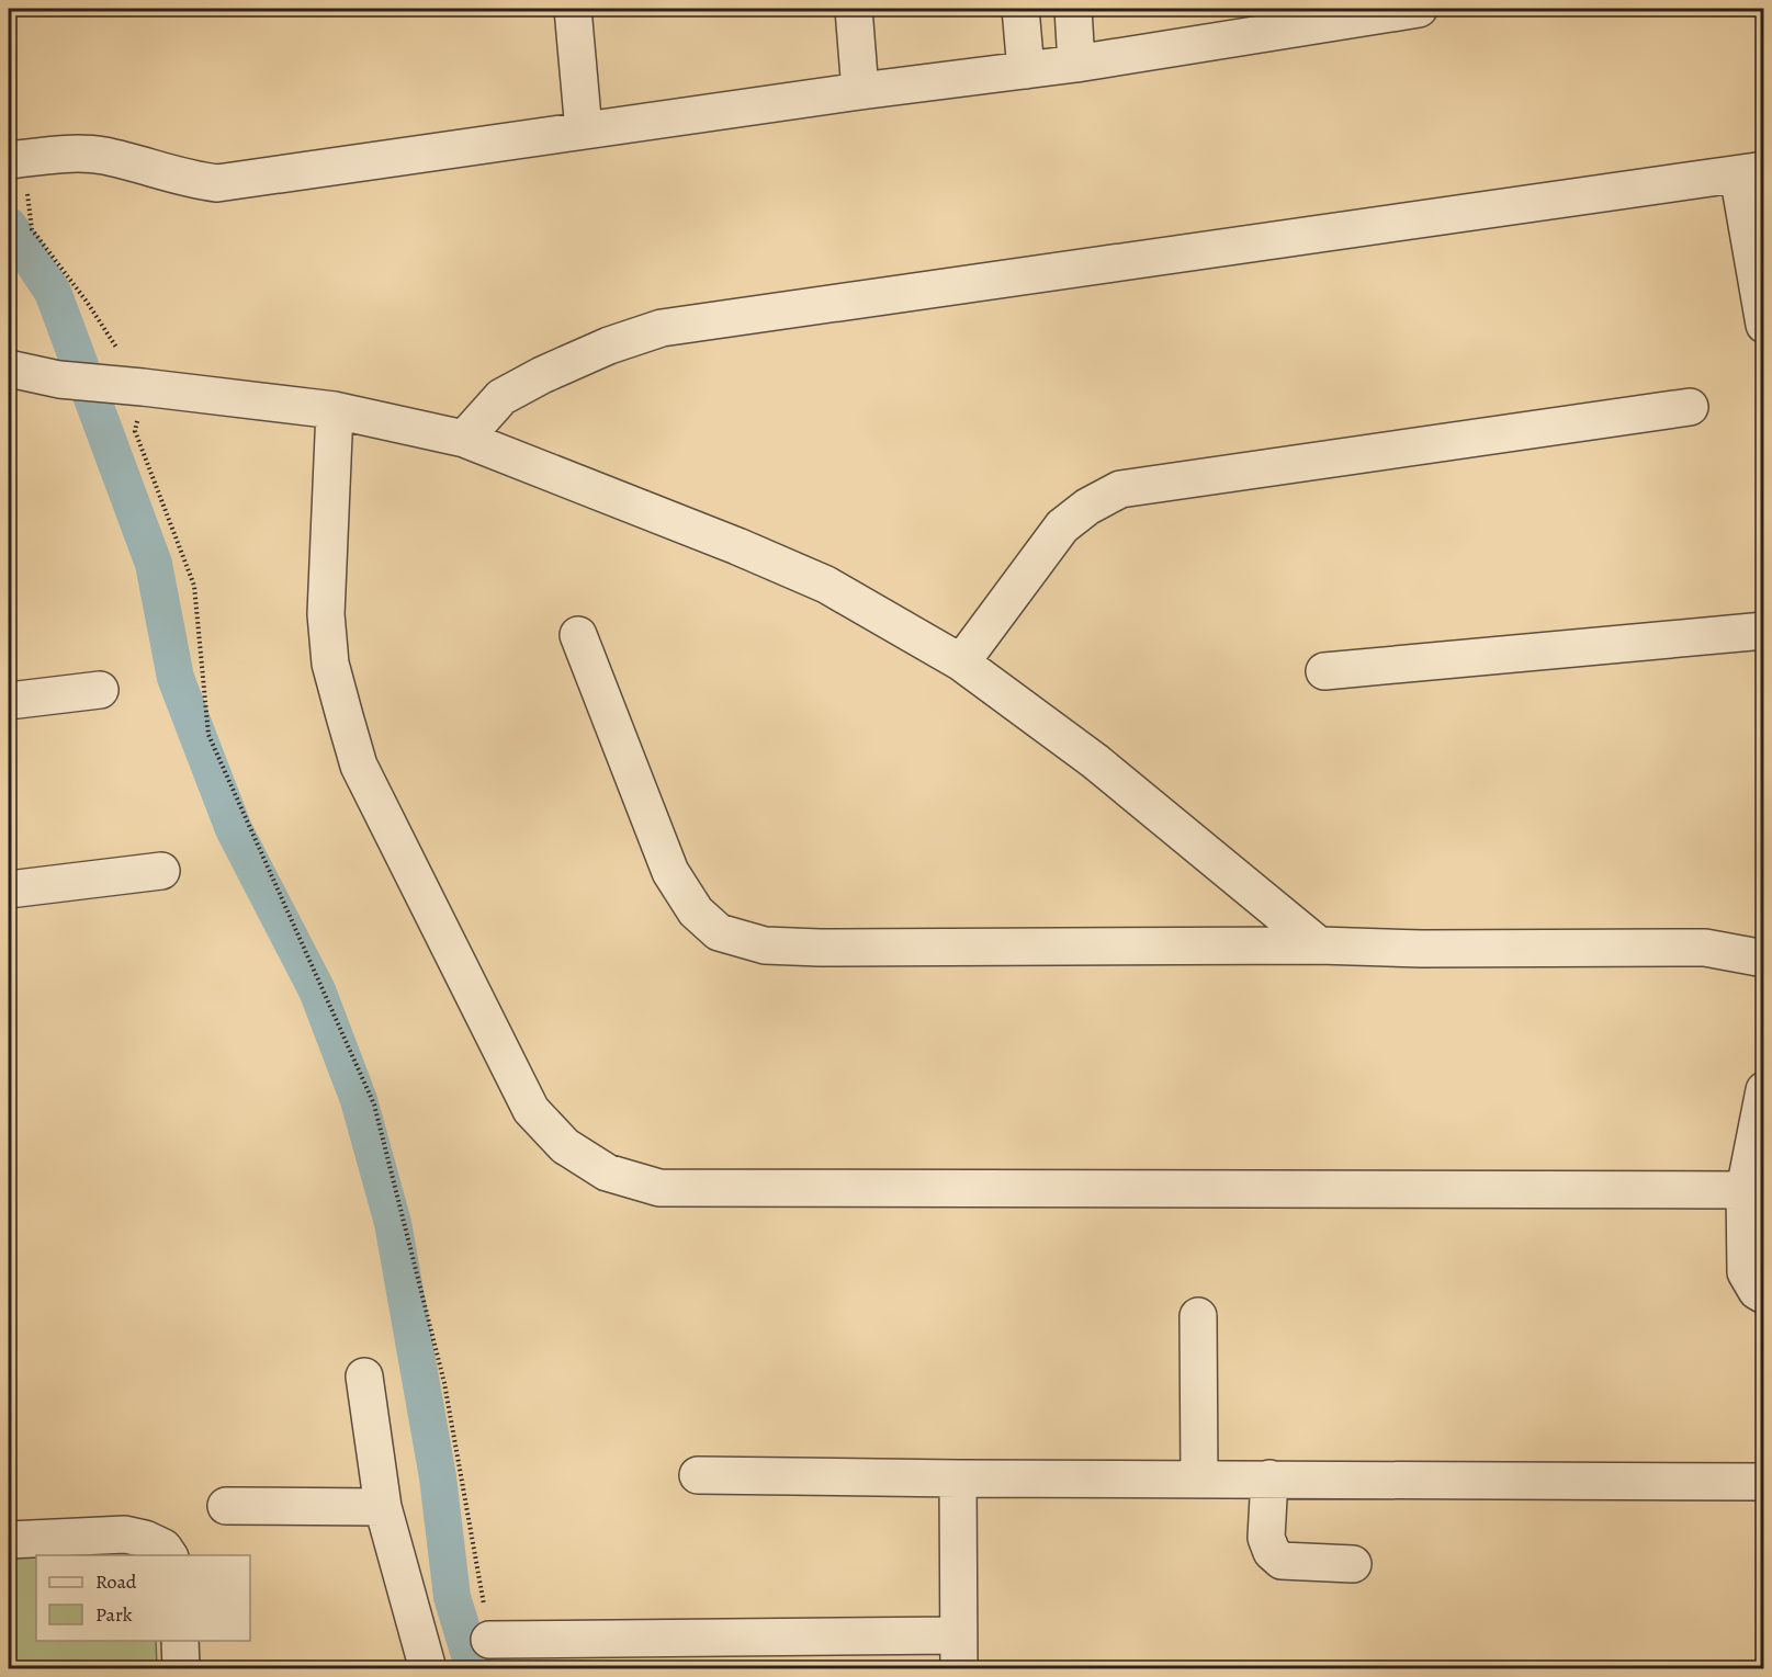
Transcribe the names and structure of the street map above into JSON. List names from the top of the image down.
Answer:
{
  "legend": ["Road", "Park"]
}
